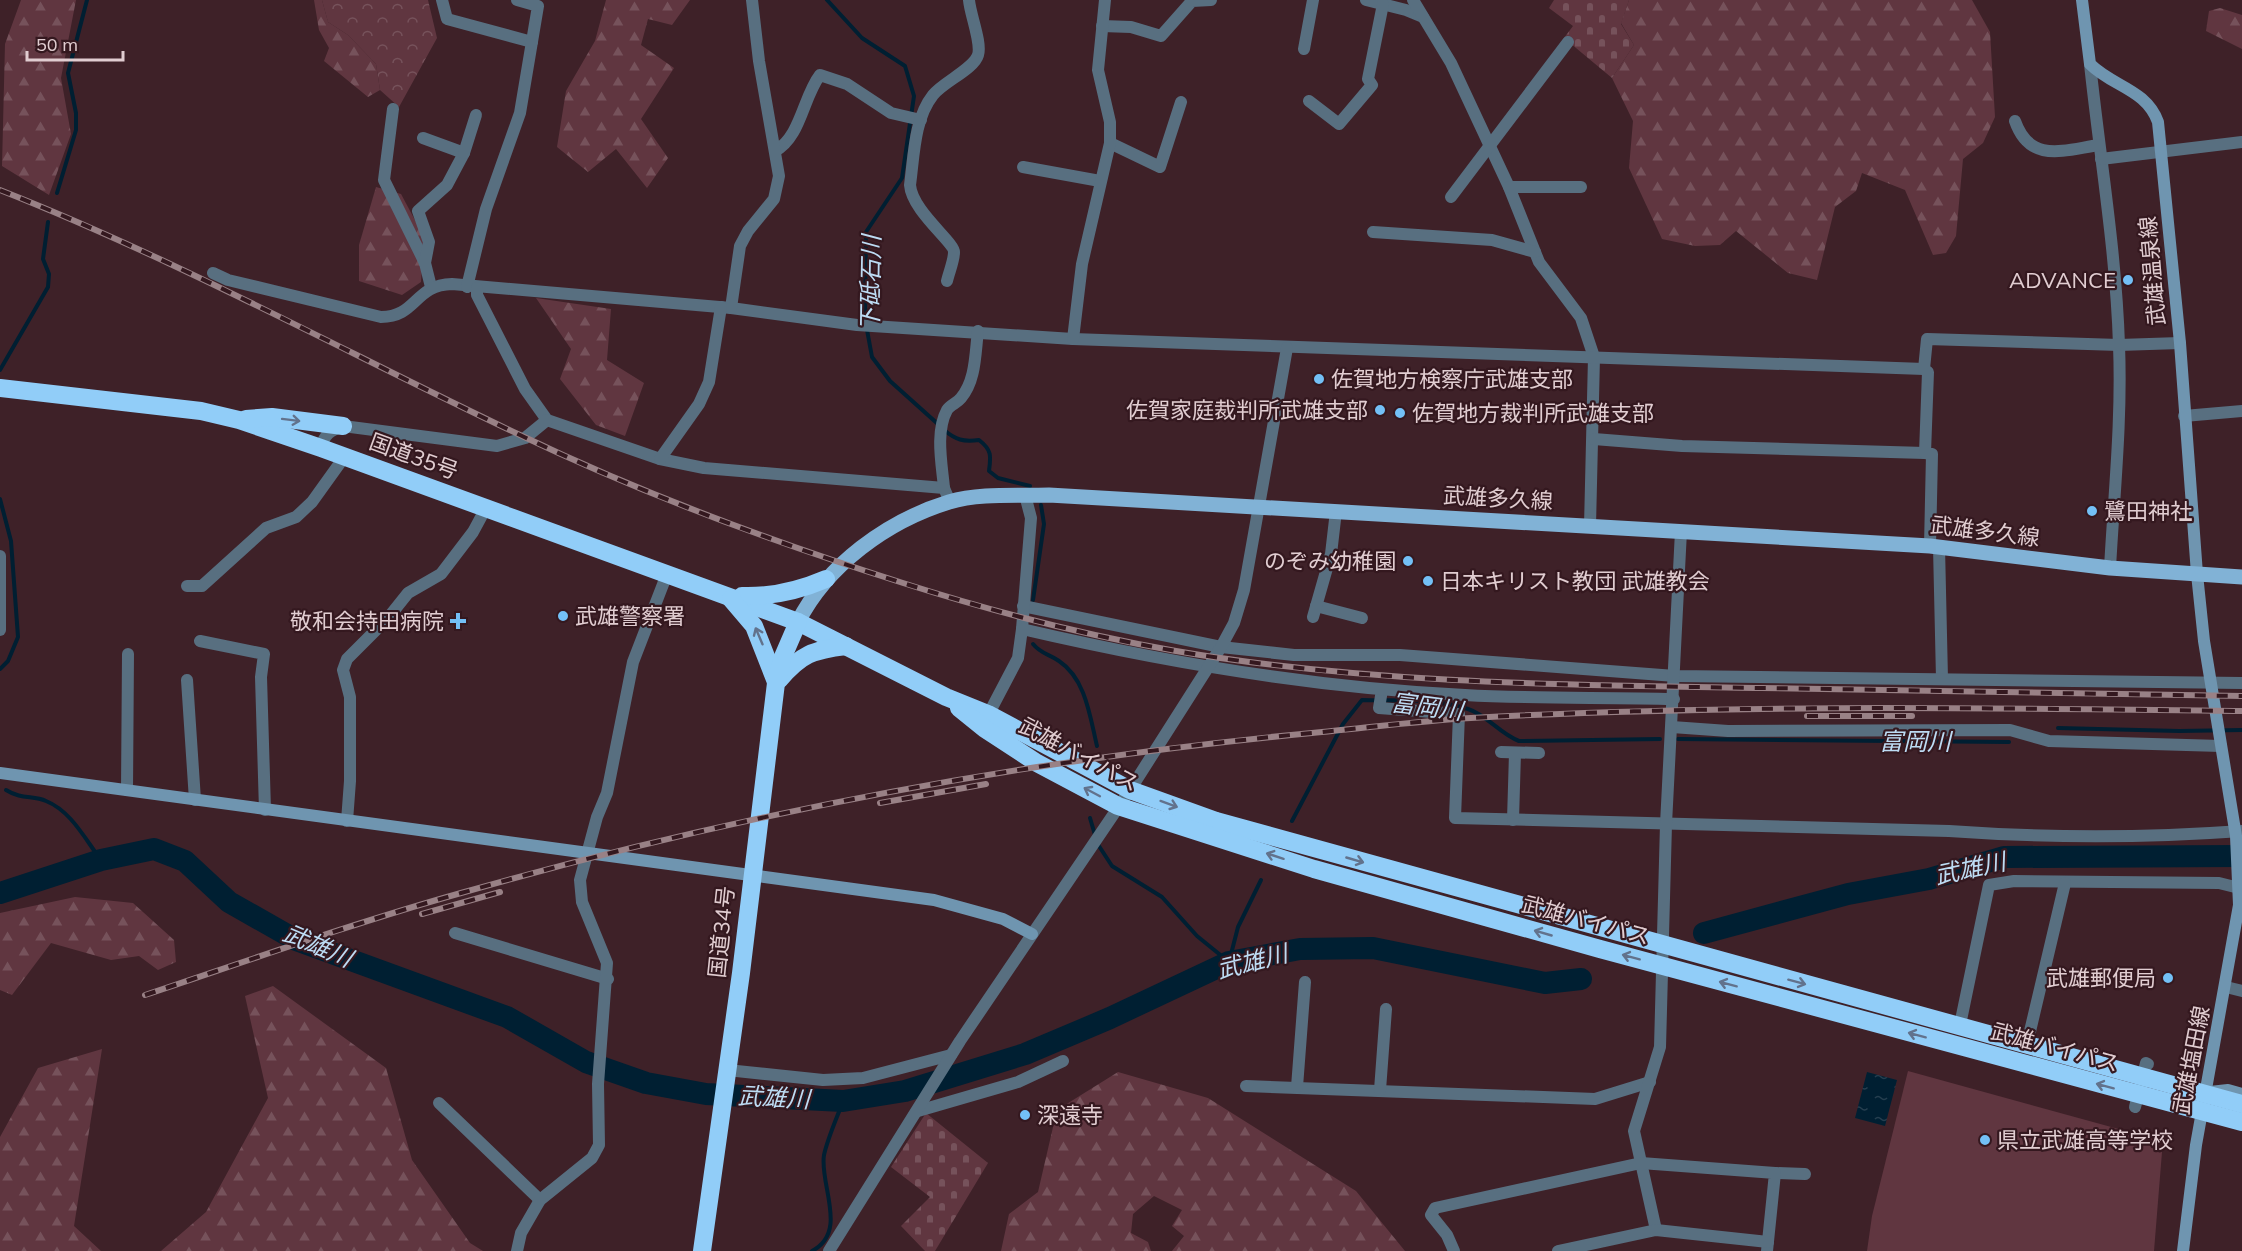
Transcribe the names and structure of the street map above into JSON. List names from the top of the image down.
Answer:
{
  "streets": {
    "highway": ["国道35号", "武雄バイパス", "国道34号"],
    "main road": ["武雄温泉線", "武雄多久線", "武雄塩田線"]
  },
  "crossings": [
    ["武雄温泉線", "武雄多久線"],
    ["武雄温泉線", "武雄塩田線"],
    ["国道35号", "武雄多久線"],
    ["国道35号", "武雄バイパス"],
    ["国道35号", "国道34号"],
    ["武雄多久線", "武雄バイパス"],
    ["武雄多久線", "国道34号"],
    ["武雄バイパス", "国道34号"],
    ["武雄バイパス", "武雄塩田線"]
  ],
  "water": ["下砥石川", "富岡川", "武雄川"],
  "places": {
    "other": [
      "ADVANCE",
      "佐賀地方検察庁武雄支部",
      "佐賀家庭裁判所武雄支部",
      "佐賀地方裁判所武雄支部",
      "鷺田神社",
      "のぞみ幼稚園",
      "日本キリスト教団 武雄教会",
      "武雄警察署",
      "武雄郵便局",
      "深遠寺",
      "県立武雄高等学校"
    ],
    "health": ["敬和会持田病院"]
  },
  "scale_bar": "50 m"
}
